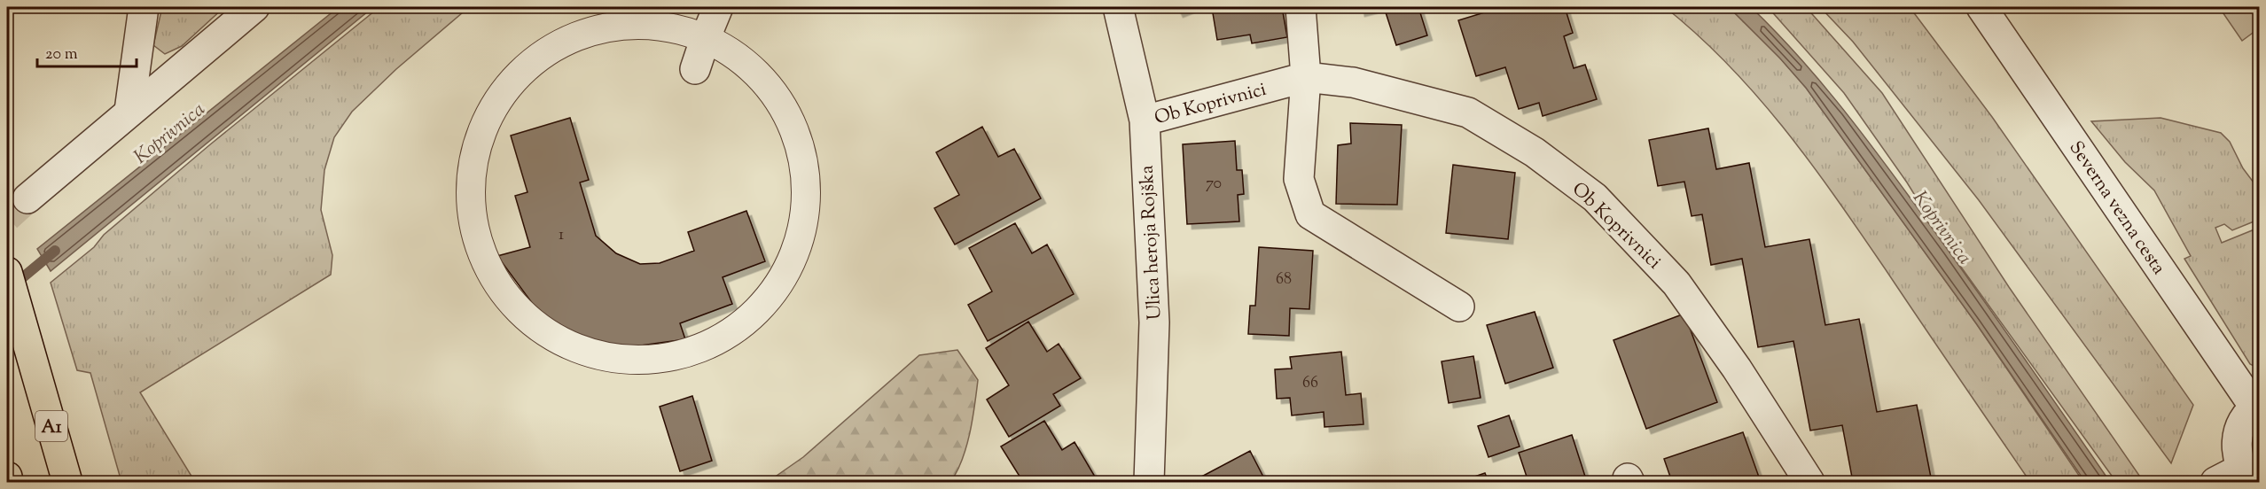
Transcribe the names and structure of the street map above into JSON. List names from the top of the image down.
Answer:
{
  "streets": {
    "highway": ["A1"],
    "street": ["Ob Koprivnici", "Severna vezna cesta", "Ulica heroja Rojška"]
  },
  "crossings": [
    ["Ob Koprivnici", "Ulica heroja Rojška"]
  ],
  "water": ["Koprivnica"],
  "house_numbers": [
    "70",
    "1",
    "68",
    "66"
  ],
  "scale_bar": "20 m"
}
